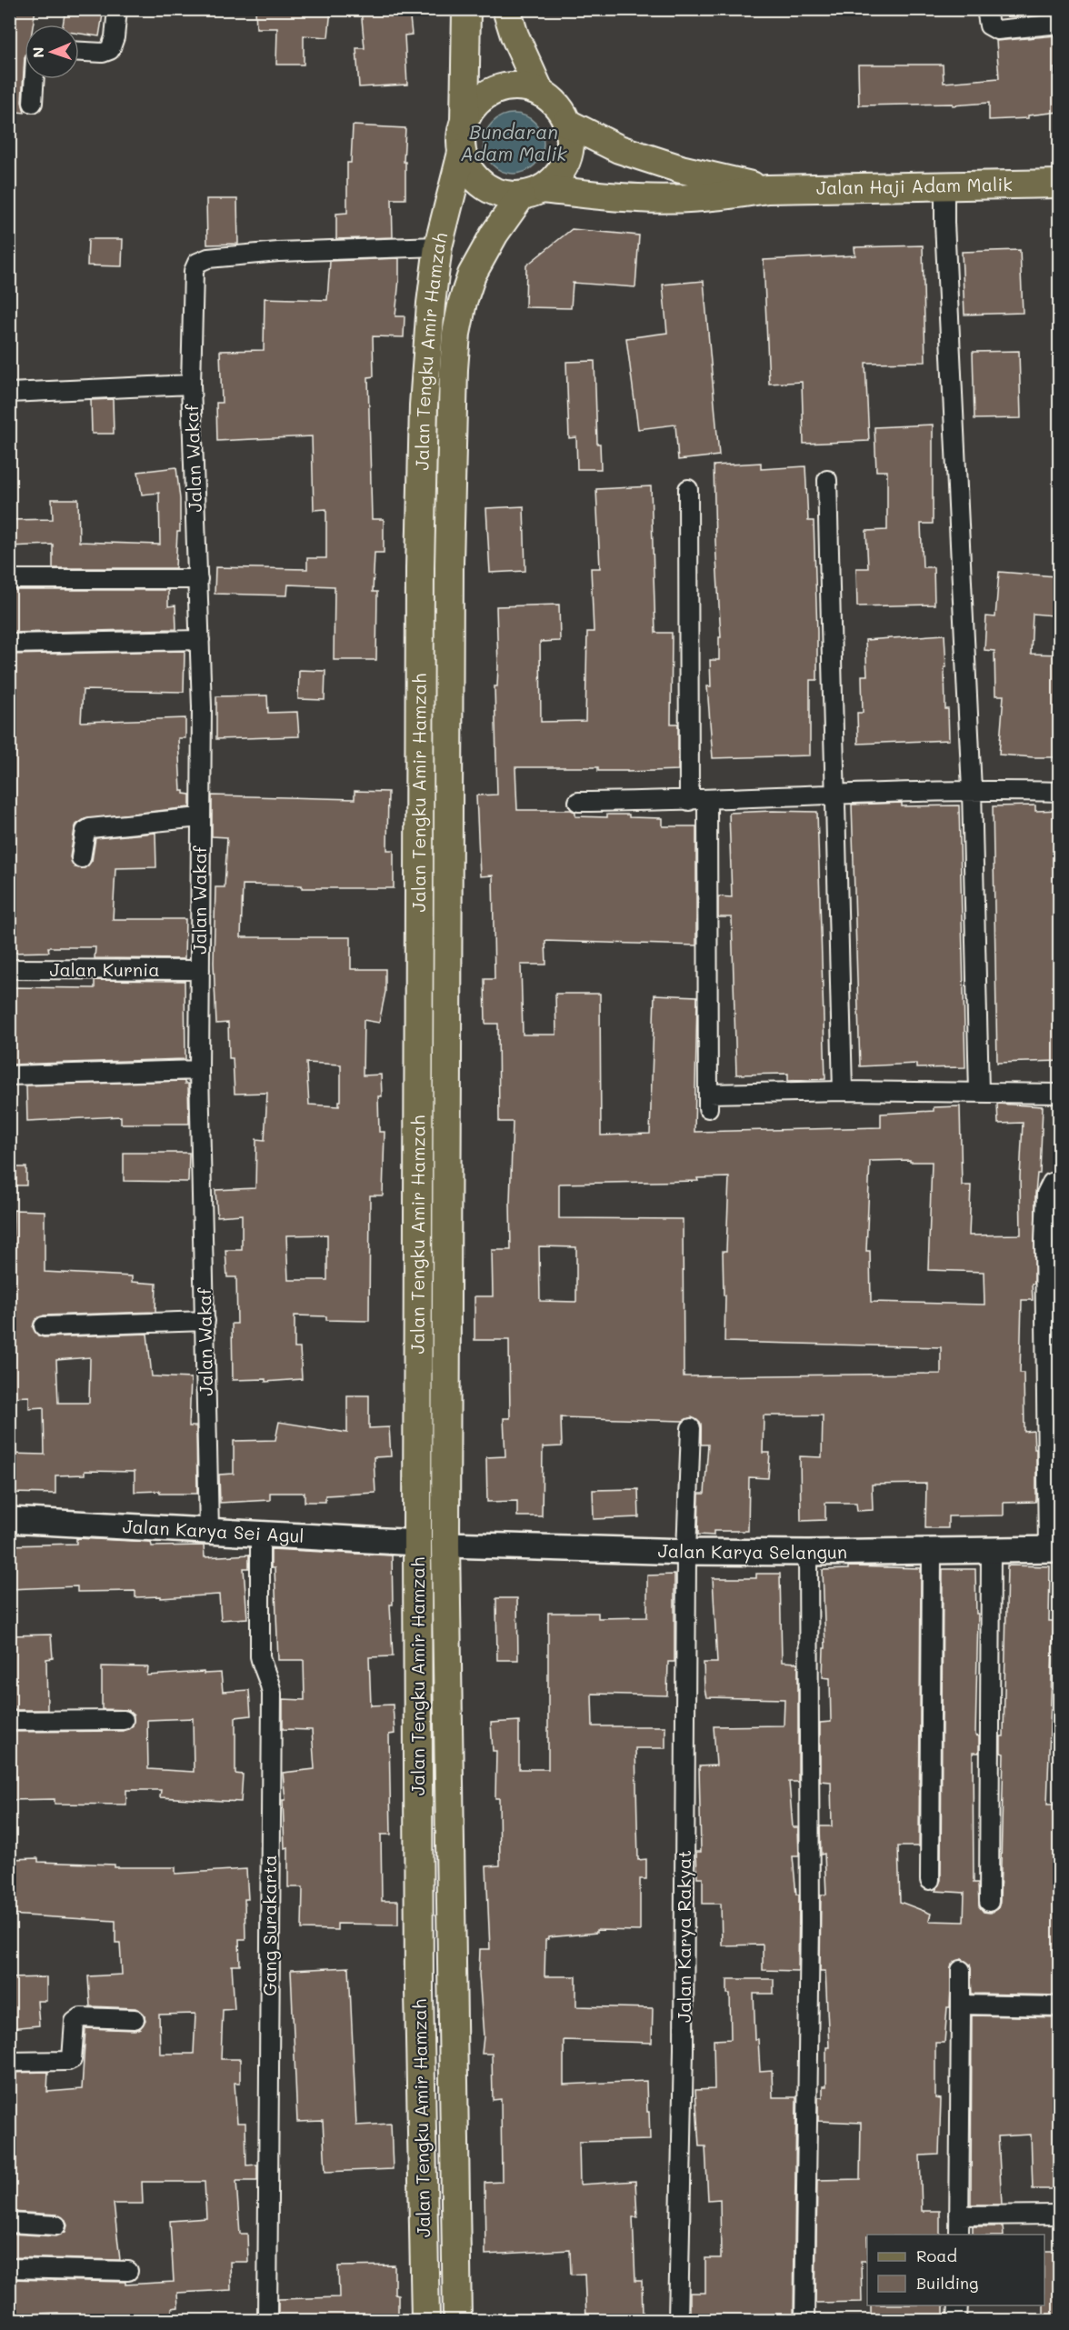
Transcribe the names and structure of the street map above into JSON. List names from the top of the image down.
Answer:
{
  "streets": {
    "main road": ["Jalan Haji Adam Malik", "Jalan Tengku Amir Hamzah"],
    "street": [
      "Jalan Wakaf",
      "Jalan Kurnia",
      "Jalan Karya Sei Agul",
      "Jalan Karya Selangun",
      "Gang Surakarta",
      "Jalan Karya Rakyat"
    ]
  },
  "crossings": [
    ["Jalan Haji Adam Malik", "Jalan Tengku Amir Hamzah"],
    ["Jalan Tengku Amir Hamzah", "Jalan Wakaf"],
    ["Jalan Tengku Amir Hamzah", "Jalan Karya Sei Agul"],
    ["Jalan Tengku Amir Hamzah", "Jalan Karya Selangun"],
    ["Jalan Wakaf", "Jalan Kurnia"],
    ["Jalan Wakaf", "Jalan Karya Sei Agul"],
    ["Jalan Karya Sei Agul", "Gang Surakarta"],
    ["Jalan Karya Selangun", "Jalan Karya Rakyat"]
  ],
  "water": ["Bundaran Adam Malik"],
  "legend": ["Road", "Building"],
  "north": "left"
}
